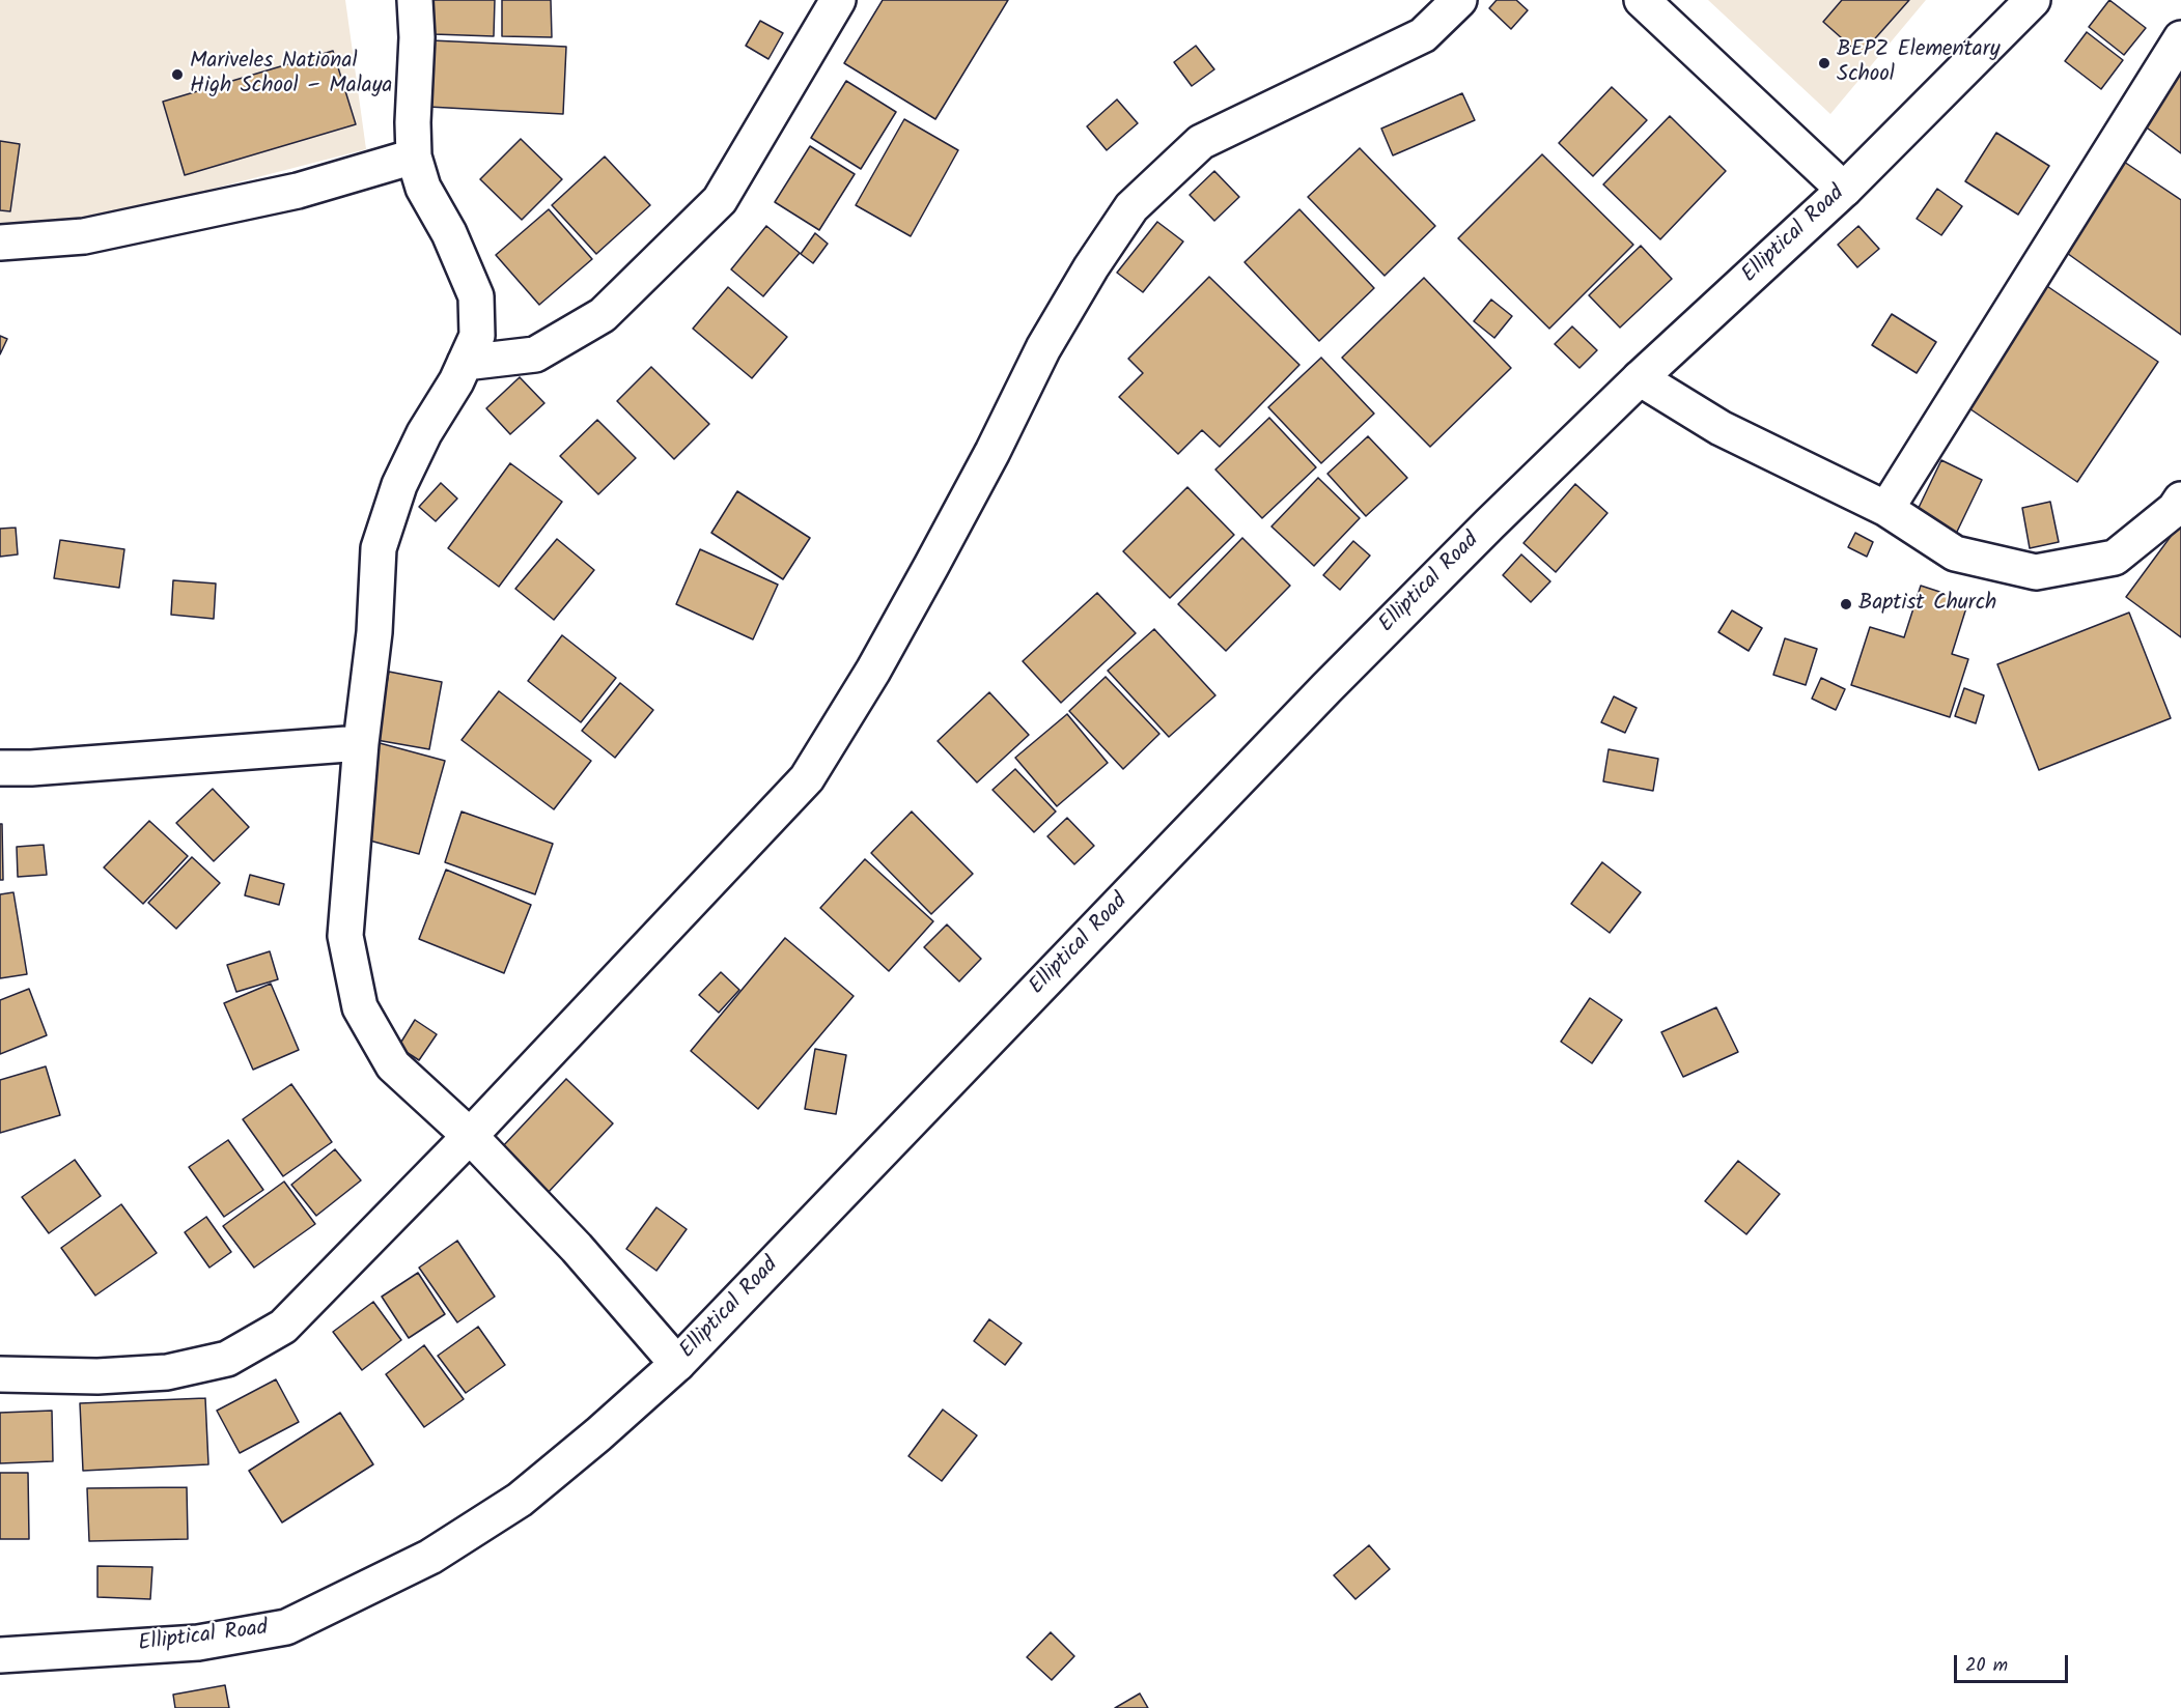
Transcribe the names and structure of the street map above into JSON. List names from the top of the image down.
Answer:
{
  "streets": {
    "street": ["Elliptical Road"]
  },
  "places": ["BEPZ Elementary School", "Mariveles National High School – Malaya", "Baptist Church"],
  "scale_bar": "20 m"
}
